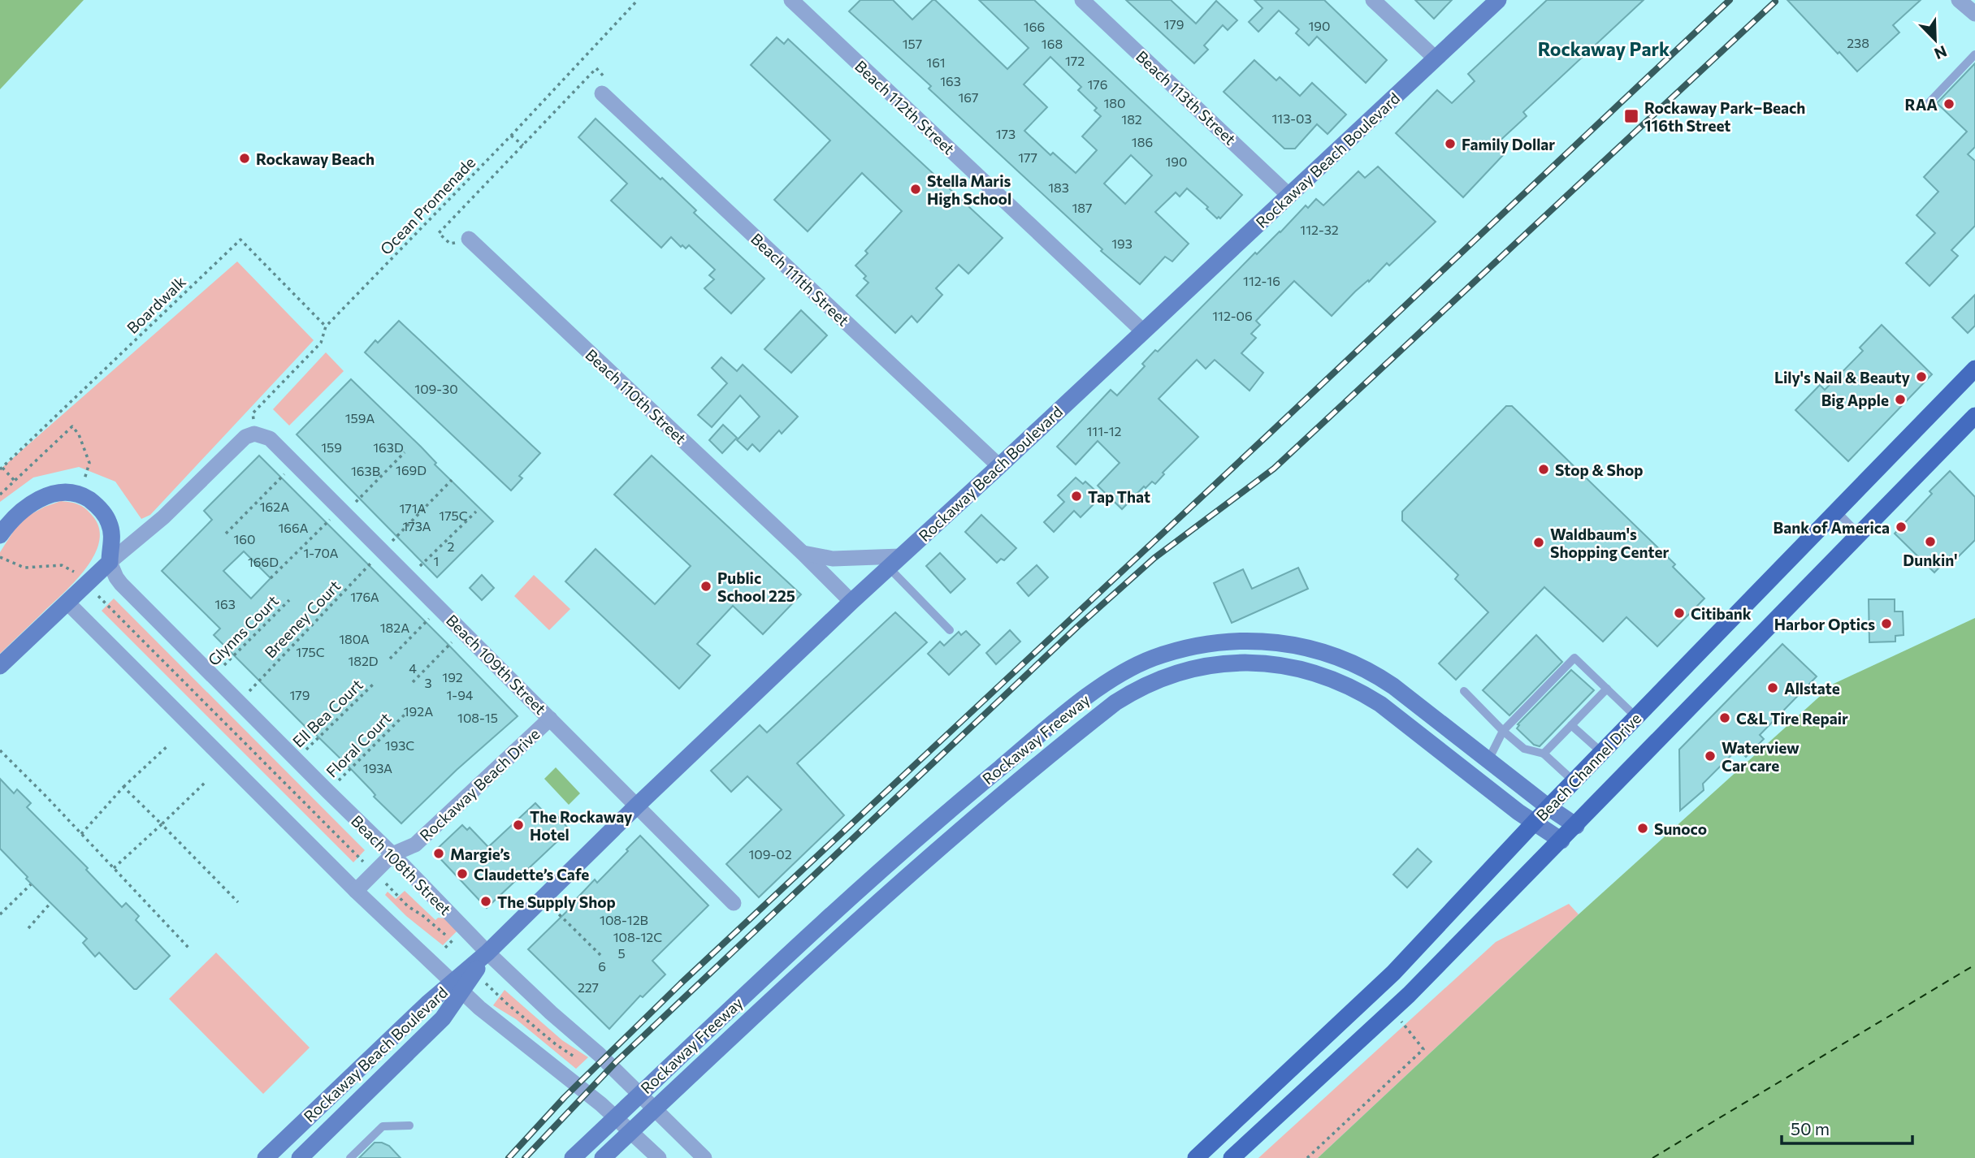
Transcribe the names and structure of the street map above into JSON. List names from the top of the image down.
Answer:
{
  "streets": {
    "main road": ["Beach Channel Drive"],
    "street": [
      "Beach 113th Street",
      "Beach 112th Street",
      "Rockaway Beach Boulevard",
      "Beach 111th Street",
      "Beach 110th Street",
      "Beach 109th Street",
      "Rockaway Freeway",
      "Rockaway Beach Drive",
      "Beach 108th Street"
    ],
    "path": [
      "Ocean Promenade",
      "Boardwalk",
      "Breeney Court",
      "Glynns Court",
      "Ell Bea Court",
      "Floral Court"
    ]
  },
  "crossings": [
    ["Beach 113th Street", "Rockaway Beach Boulevard"],
    ["Beach 112th Street", "Rockaway Beach Boulevard"],
    ["Rockaway Beach Boulevard", "Beach 111th Street"],
    ["Rockaway Beach Boulevard", "Beach 110th Street"],
    ["Rockaway Beach Boulevard", "Beach 109th Street"],
    ["Rockaway Beach Boulevard", "Beach 108th Street"],
    ["Ocean Promenade", "Boardwalk"],
    ["Ocean Promenade", "Beach 109th Street"],
    ["Breeney Court", "Beach 109th Street"],
    ["Breeney Court", "Beach 108th Street"],
    ["Glynns Court", "Beach 108th Street"],
    ["Beach 109th Street", "Rockaway Beach Drive"],
    ["Ell Bea Court", "Beach 108th Street"],
    ["Rockaway Freeway", "Beach Channel Drive"],
    ["Rockaway Freeway", "Beach 108th Street"],
    ["Floral Court", "Beach 108th Street"],
    ["Rockaway Beach Drive", "Beach 108th Street"]
  ],
  "districts": ["Rockaway Park"],
  "places": {
    "other": [
      "RAA",
      "Family Dollar",
      "Rockaway Beach",
      "Stella Maris High School",
      "Lily's Nail & Beauty",
      "Big Apple",
      "Stop & Shop",
      "Tap That",
      "Bank of America",
      "Dunkin'",
      "Waldbaum's Shopping Center",
      "Public School 225",
      "Citibank",
      "Harbor Optics",
      "Allstate",
      "C&L Tire Repair",
      "Waterview Car care",
      "The Rockaway Hotel",
      "Sunoco",
      "Margie’s",
      "Claudette’s Cafe",
      "The Supply Shop"
    ],
    "transit": ["Rockaway Park–Beach 116th Street"]
  },
  "house_numbers": [
    "179",
    "190",
    "166",
    "238",
    "157",
    "168",
    "172",
    "161",
    "163",
    "176",
    "167",
    "180",
    "113-03",
    "182",
    "173",
    "186",
    "177",
    "190",
    "183",
    "187",
    "112-32",
    "193",
    "112-16",
    "112-06",
    "109-30",
    "159A",
    "111-12",
    "159",
    "163D",
    "169D",
    "163B",
    "162A",
    "171A",
    "175C",
    "173A",
    "166A",
    "160",
    "2",
    "1-70A",
    "1",
    "166D",
    "176A",
    "163",
    "182A",
    "180A",
    "175C",
    "182D",
    "4",
    "192",
    "3",
    "179",
    "1-94",
    "192A",
    "108-15",
    "193C",
    "193A",
    "109-02",
    "108-12B",
    "108-12C",
    "5",
    "6",
    "227"
  ],
  "scale_bar": "50 m",
  "north": "bottom right"
}
